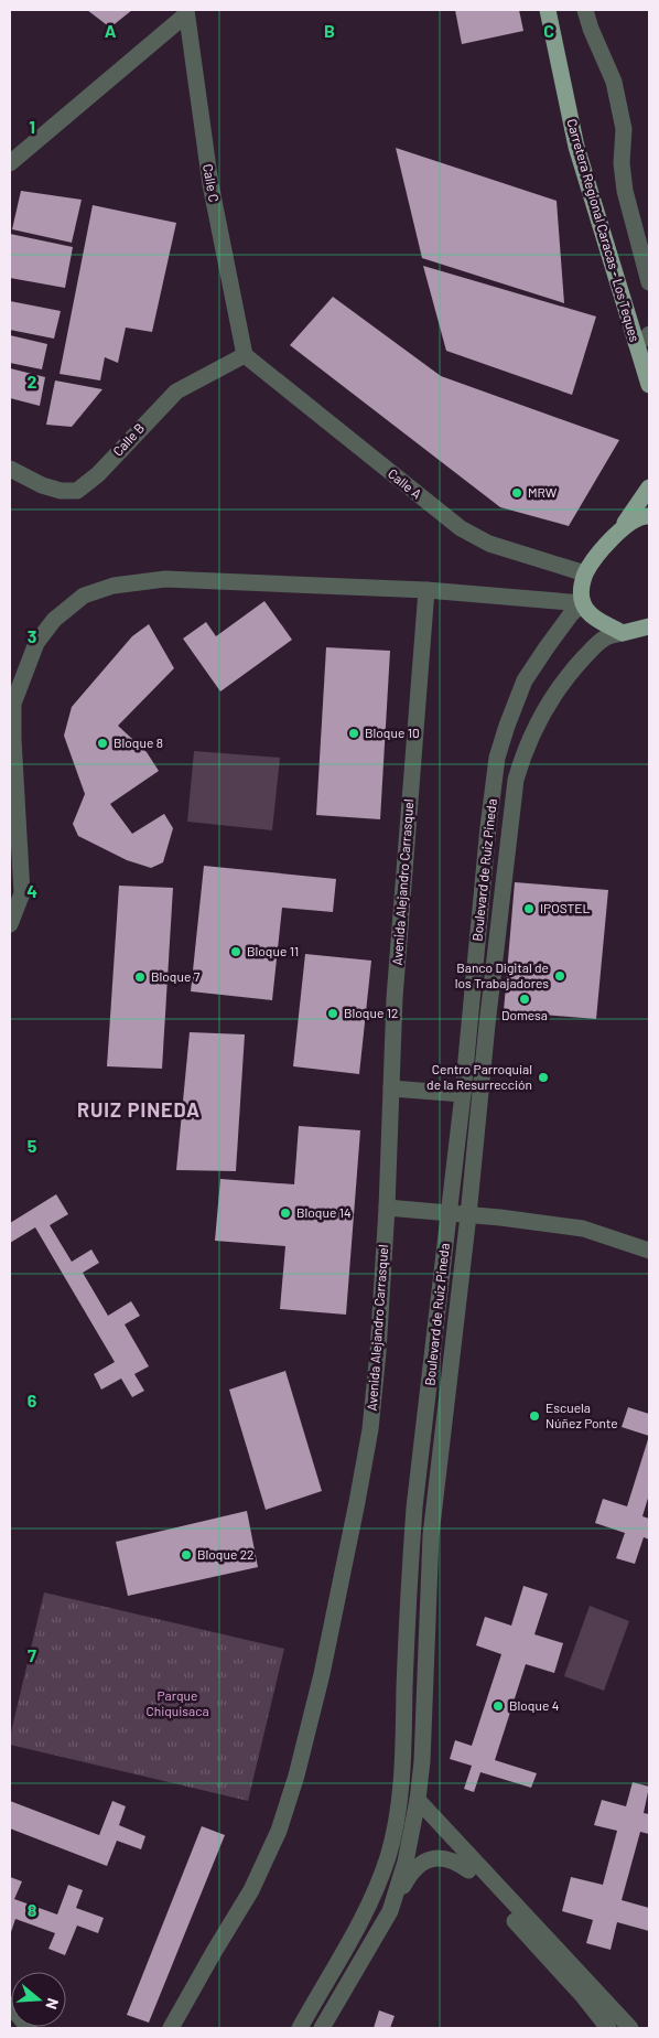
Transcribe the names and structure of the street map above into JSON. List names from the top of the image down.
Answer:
{
  "streets": {
    "main road": ["Carretera Regional Caracas - Los Teques"],
    "street": [
      "Calle C",
      "Calle B",
      "Calle A",
      "Boulevard de Ruiz Pineda",
      "Avenida Alejandro Carrasquel"
    ]
  },
  "crossings": [
    ["Calle C", "Calle B"],
    ["Calle C", "Calle A"],
    ["Calle B", "Calle A"]
  ],
  "districts": ["RUIZ PINEDA"],
  "parks": ["Parque Chiquisaca"],
  "places": [
    "MRW",
    "Bloque 10",
    "Bloque 8",
    "IPOSTEL",
    "Bloque 11",
    "Banco Digital de los Trabajadores",
    "Bloque 7",
    "Domesa",
    "Bloque 12",
    "Centro Parroquial de la Resurrección",
    "Bloque 14",
    "Escuela Núñez Ponte",
    "Bloque 22",
    "Bloque 4"
  ],
  "north": "right",
  "grid": {
    "columns": ["A", "B", "C"],
    "rows": [
      "1",
      "2",
      "3",
      "4",
      "5",
      "6",
      "7",
      "8"
    ]
  }
}
